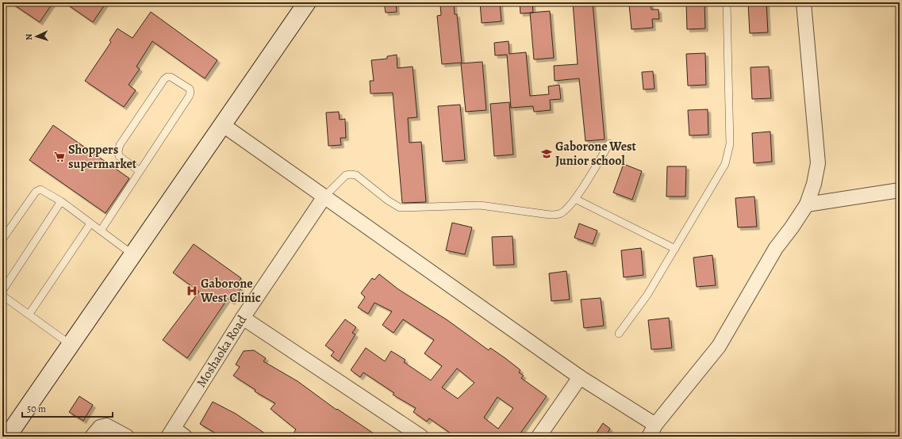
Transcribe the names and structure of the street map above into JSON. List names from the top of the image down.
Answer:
{
  "streets": {
    "street": ["Moshaoka Road"]
  },
  "places": {
    "school or university": ["Gaborone West Junior school"],
    "supermarket": ["Shoppers supermarket"],
    "hospital": ["Gaborone West Clinic"]
  },
  "scale_bar": "50 m",
  "north": "left"
}
